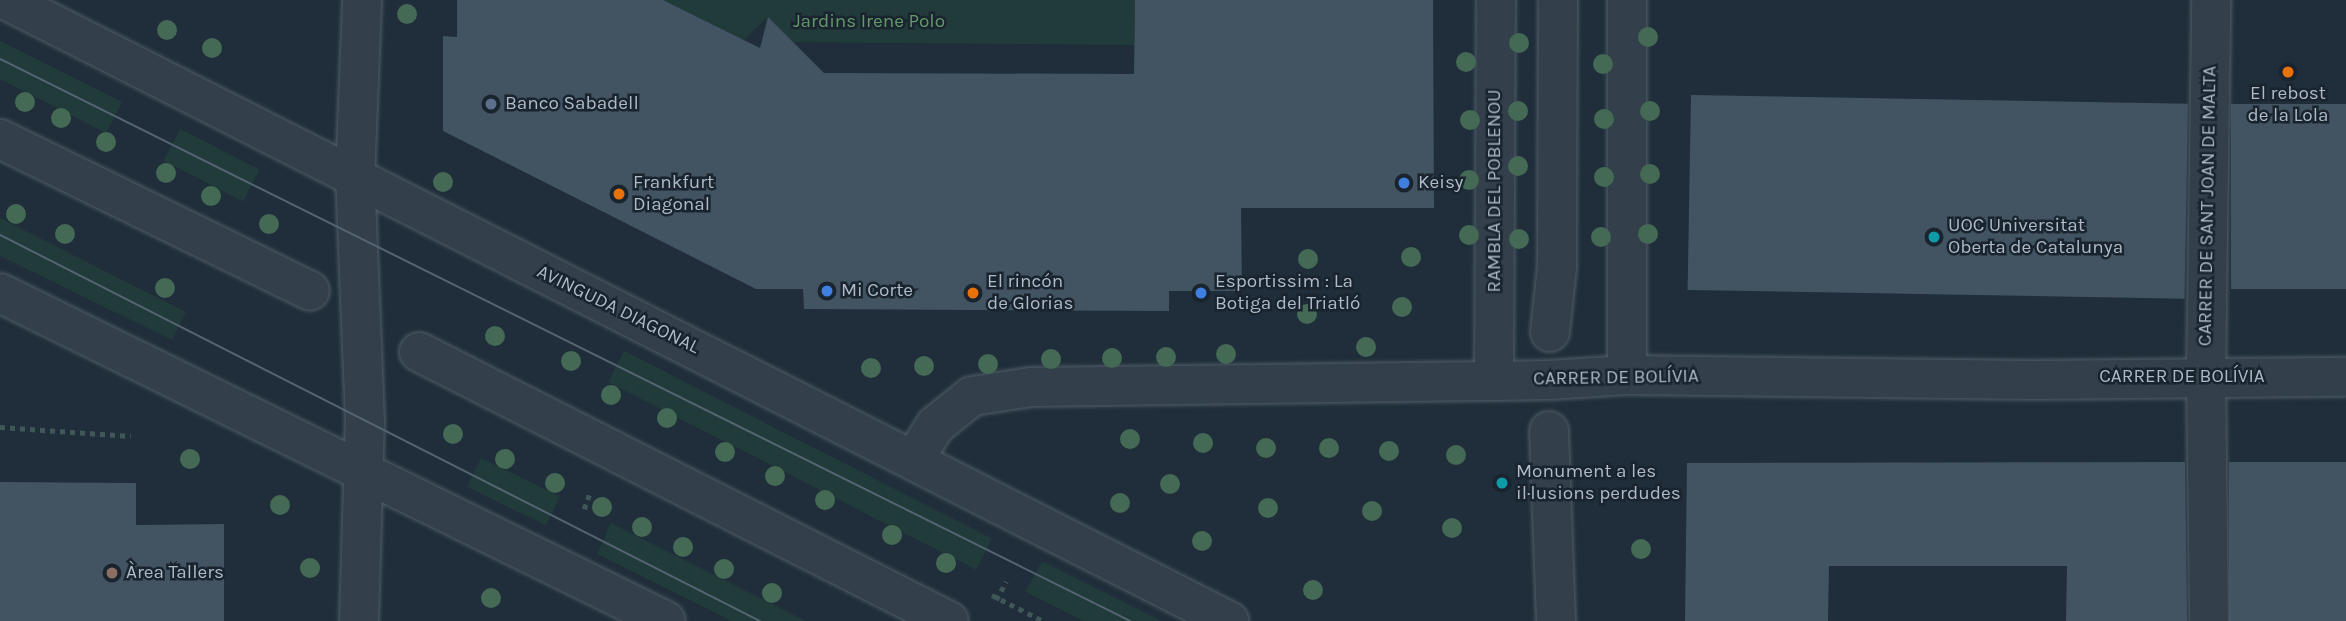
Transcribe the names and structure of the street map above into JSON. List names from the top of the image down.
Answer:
{
  "streets": {
    "street": [
      "RAMBLA DEL POBLENOU",
      "CARRER DE SANT JOAN DE MALTA",
      "AVINGUDA DIAGONAL",
      "CARRER DE BOLÍVIA"
    ]
  },
  "crossings": [
    ["RAMBLA DEL POBLENOU", "CARRER DE BOLÍVIA"],
    ["CARRER DE SANT JOAN DE MALTA", "CARRER DE BOLÍVIA"],
    ["AVINGUDA DIAGONAL", "CARRER DE BOLÍVIA"]
  ],
  "parks": ["Jardins Irene Polo"],
  "places": [
    "El rebost de la Lola",
    "Banco Sabadell",
    "Keisy",
    "Frankfurt Diagonal",
    "UOC Universitat Oberta de Catalunya",
    "Mi Corte",
    "El rincón de Glorias",
    "Esportissim : La Botiga del Triatló",
    "Monument a les il·lusions perdudes",
    "Àrea Tallers"
  ]
}
